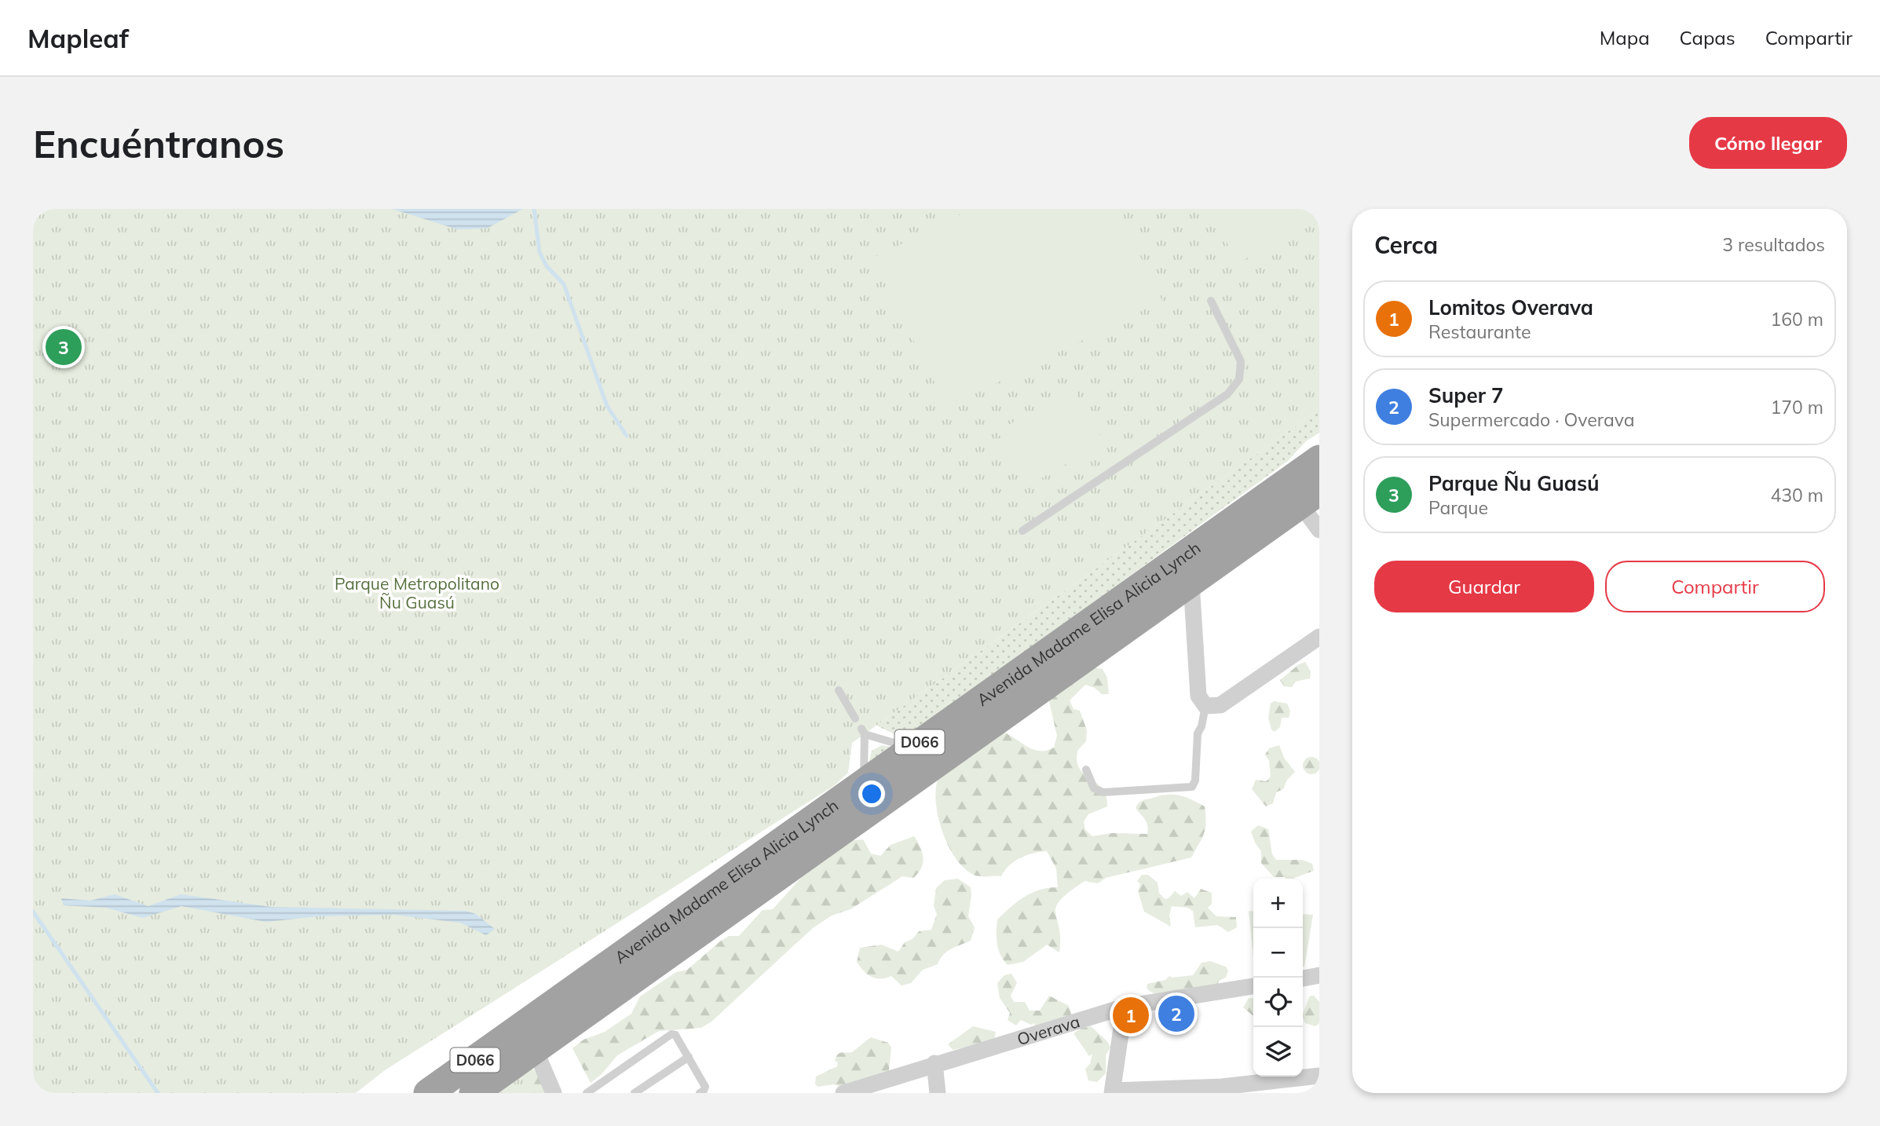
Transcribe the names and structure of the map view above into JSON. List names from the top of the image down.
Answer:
{
  "streets": {
    "highway": ["Avenida Madame Elisa Alicia Lynch", "D066"],
    "street": ["Overava"]
  },
  "parks": ["Parque Metropolitano Ñu Guasú"],
  "page": {
    "header": "Mapleaf",
    "nav": ["Mapa", "Capas", "Compartir"],
    "buttons": [
      "Cómo llegar",
      ["Guardar", "Compartir"]
    ],
    "title": "Encuéntranos",
    "heading": ["Cerca", "3 resultados"],
    "list": [
      {
        "mark": "1",
        "name": "Lomitos Overava",
        "note": "Restaurante",
        "value": "160 m"
      },
      {
        "mark": "2",
        "name": "Super 7",
        "note": "Supermercado · Overava",
        "value": "170 m"
      },
      {
        "mark": "3",
        "name": "Parque Ñu Guasú",
        "note": "Parque",
        "value": "430 m"
      }
    ],
    "pins": ["3", "2", "1"],
    "map_buttons": ["+", "−"]
  }
}
